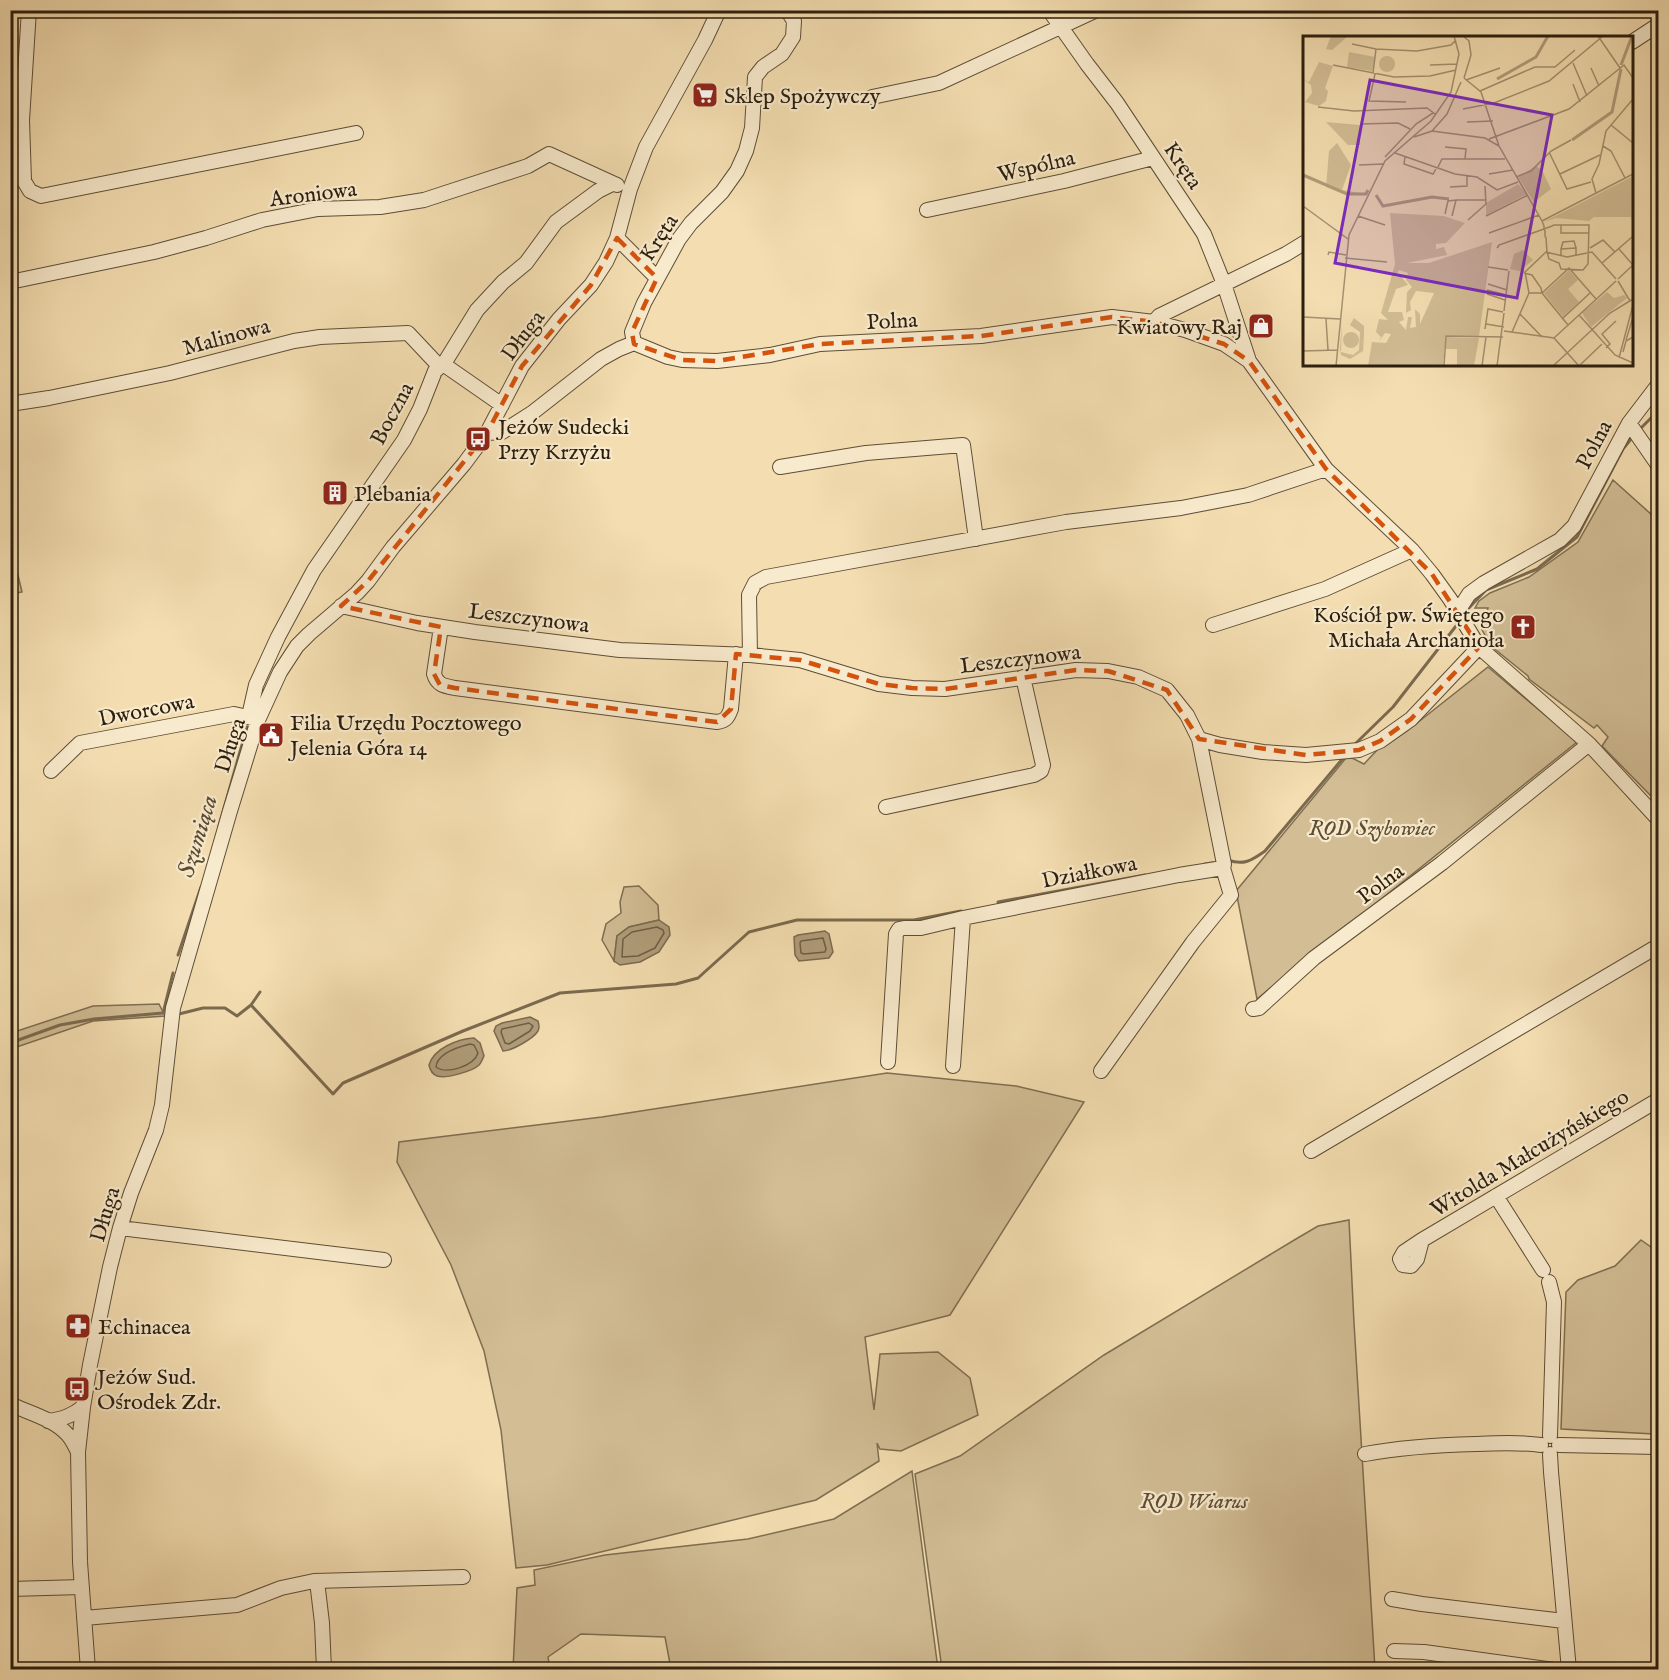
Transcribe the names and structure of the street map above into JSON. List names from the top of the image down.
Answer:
{
  "streets": {
    "street": [
      "Wspólna",
      "Kręta",
      "Aroniowa",
      "Polna",
      "Długa",
      "Malinowa",
      "Boczna",
      "Leszczynowa",
      "Dworcowa",
      "Działkowa",
      "Witolda Małcużyńskiego"
    ]
  },
  "crossings": [
    ["Wspólna", "Kręta"],
    ["Kręta", "Polna"],
    ["Aroniowa", "Boczna"],
    ["Długa", "Malinowa"],
    ["Długa", "Boczna"],
    ["Długa", "Leszczynowa"],
    ["Długa", "Dworcowa"],
    ["Malinowa", "Boczna"],
    ["Boczna", "Dworcowa"]
  ],
  "water": ["Szumiąca"],
  "parks": ["ROD Szybowiec", "ROD Wiarus"],
  "places": {
    "supermarket": ["Sklep Spożywczy"],
    "shop": ["Kwiatowy Raj"],
    "bus stop": ["Jeżów Sudecki Przy Krzyżu", "Jeżów Sud. Ośrodek Zdr."],
    "building": ["Plebania"],
    "church": ["Kościół pw. Świętego Michała Archanioła"],
    "public building": ["Filia Urzędu Pocztowego Jelenia Góra 14"],
    "pharmacy": ["Echinacea"]
  }
}
